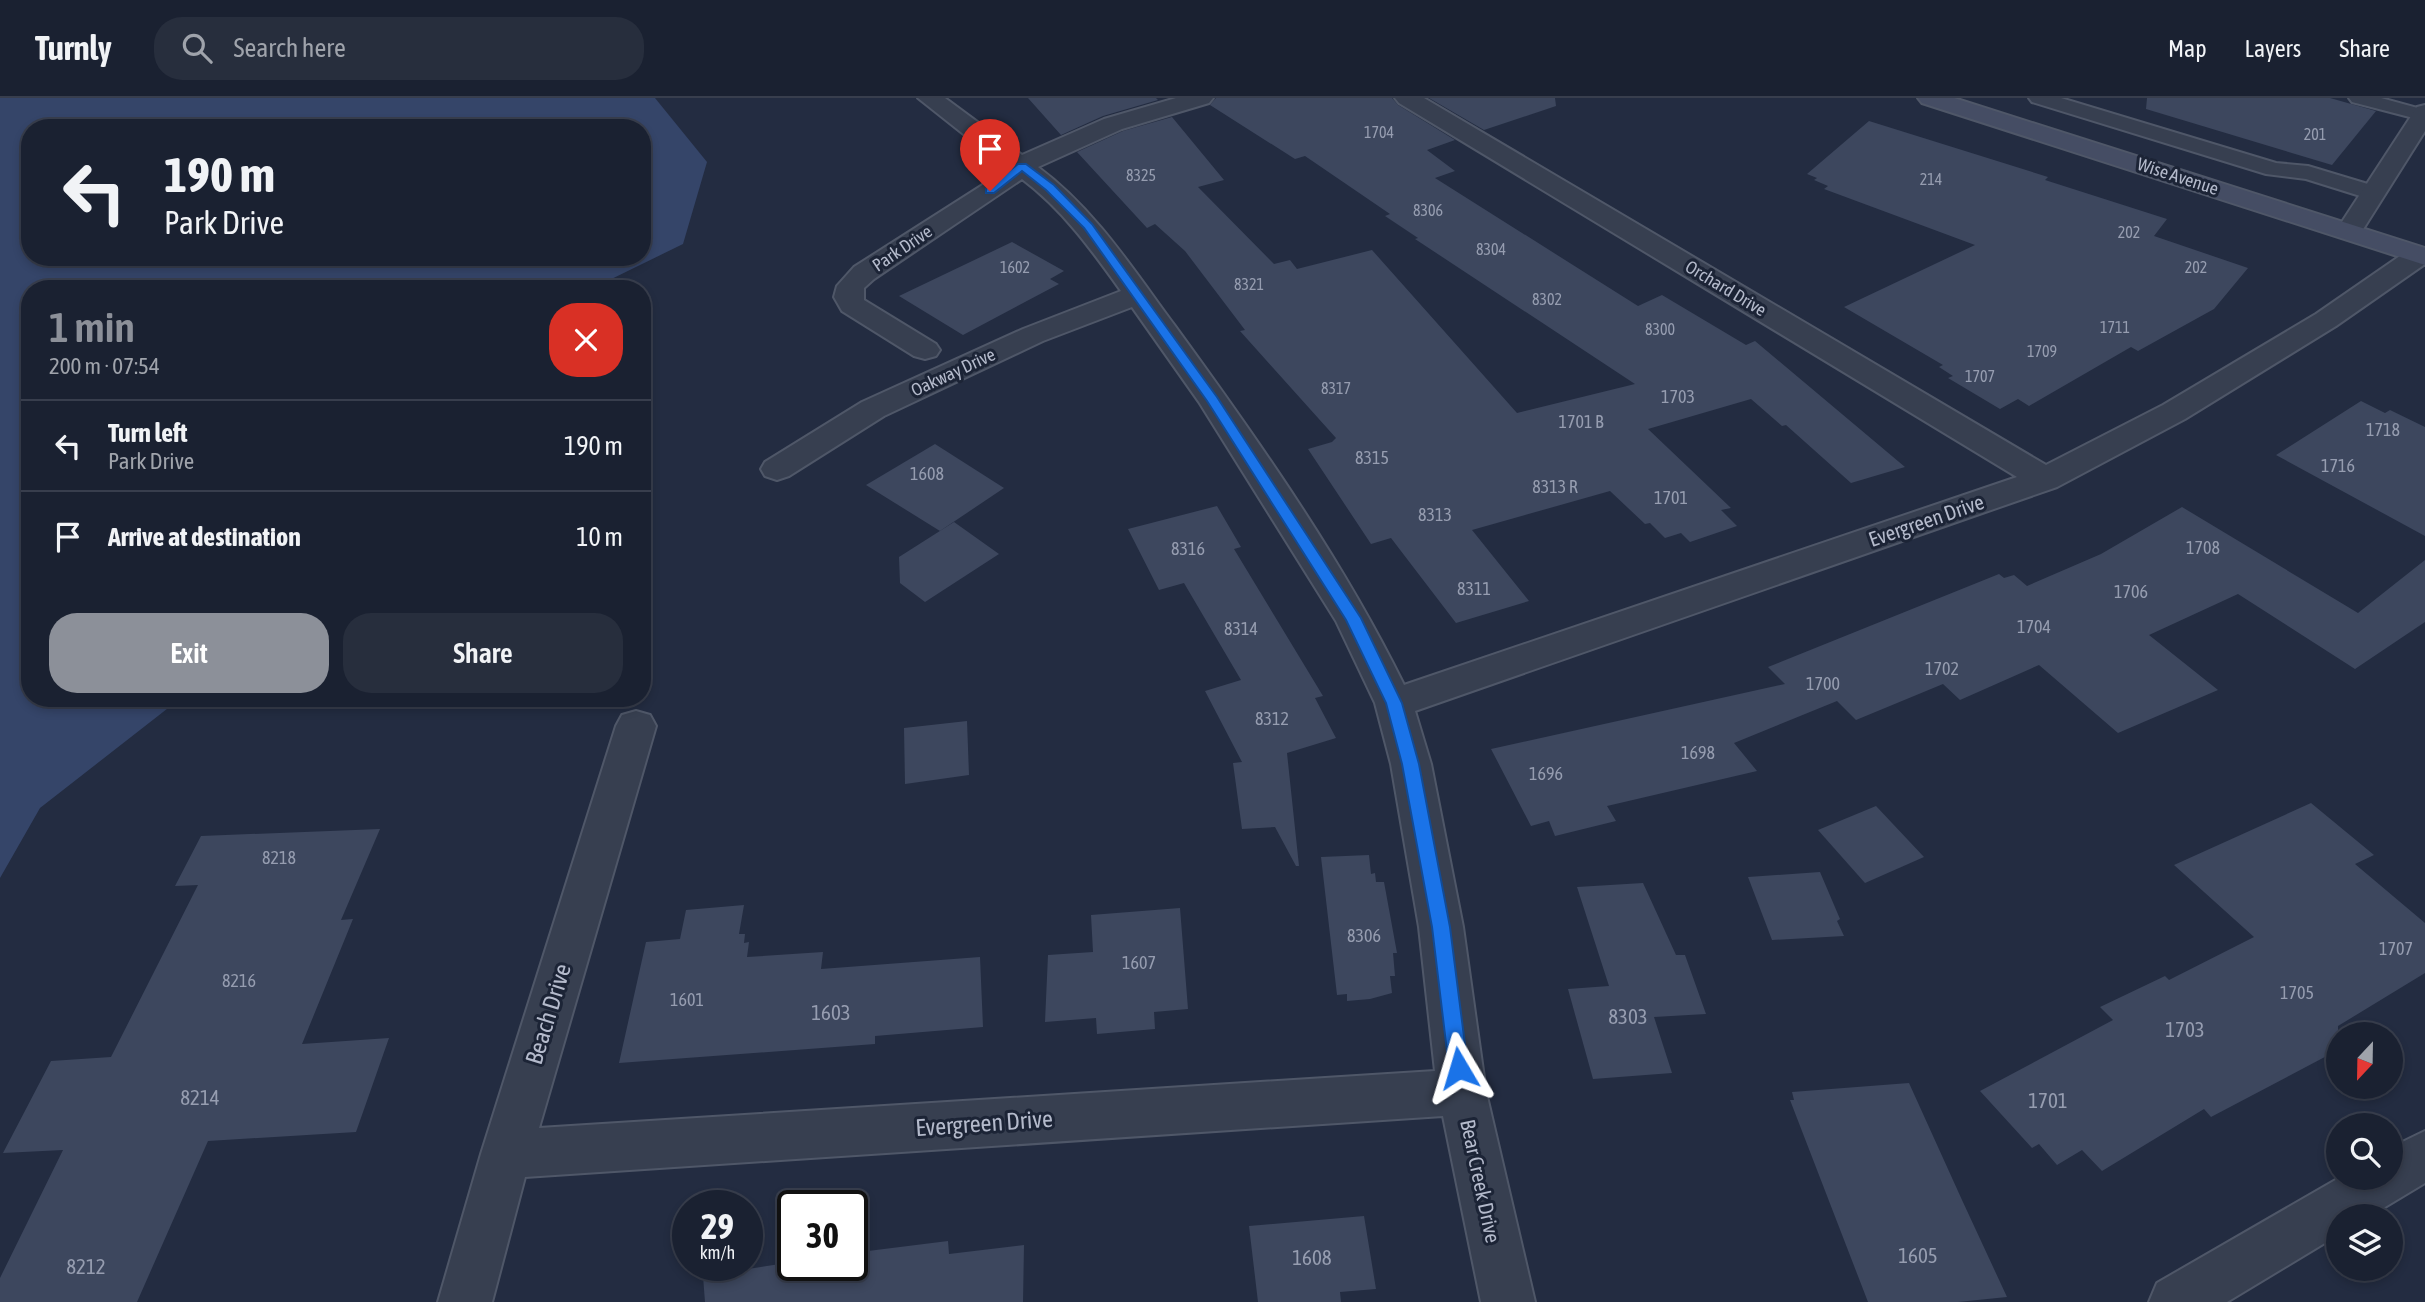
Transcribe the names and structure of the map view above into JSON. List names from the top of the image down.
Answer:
{
  "streets": {
    "main road": ["Wise Avenue"],
    "street": [
      "Park Drive",
      "Orchard Drive",
      "Oakway Drive",
      "Evergreen Drive",
      "Beach Drive",
      "Bear Creek Drive"
    ]
  },
  "crossings": [
    ["Wise Avenue", "Evergreen Drive"],
    ["Park Drive", "Bear Creek Drive"],
    ["Orchard Drive", "Evergreen Drive"],
    ["Oakway Drive", "Bear Creek Drive"],
    ["Evergreen Drive", "Beach Drive"],
    ["Evergreen Drive", "Bear Creek Drive"]
  ],
  "house_numbers": [
    "1704",
    "201",
    "8325",
    "214",
    "8306",
    "202",
    "8304",
    "1602",
    "202",
    "8321",
    "8302",
    "1711",
    "8300",
    "1709",
    "1707",
    "8317",
    "1703",
    "1701 B",
    "1718",
    "8315",
    "1716",
    "1608",
    "8313 R",
    "1701",
    "8313",
    "1708",
    "8316",
    "8311",
    "1706",
    "1704",
    "8314",
    "1702",
    "1700",
    "8312",
    "1698",
    "1696",
    "8218",
    "8306",
    "1707",
    "1607",
    "8216",
    "1705",
    "1601",
    "1603",
    "8303",
    "1703",
    "8214",
    "1701",
    "1605",
    "1608",
    "8212"
  ],
  "north": "bottom",
  "page": {
    "header": "Turnly",
    "search": "Search here",
    "nav": ["Map", "Layers", "Share"],
    "turn": ["190 m", "Park Drive"],
    "heading": ["1 min", "200 m · 07:54"],
    "list": [
      {
        "name": "Turn left",
        "note": "Park Drive",
        "value": "190 m"
      },
      {
        "name": "Arrive at destination",
        "value": "10 m"
      }
    ],
    "buttons": ["Exit", "Share"],
    "speed": "29 km/h",
    "limit": "30"
  }
}
